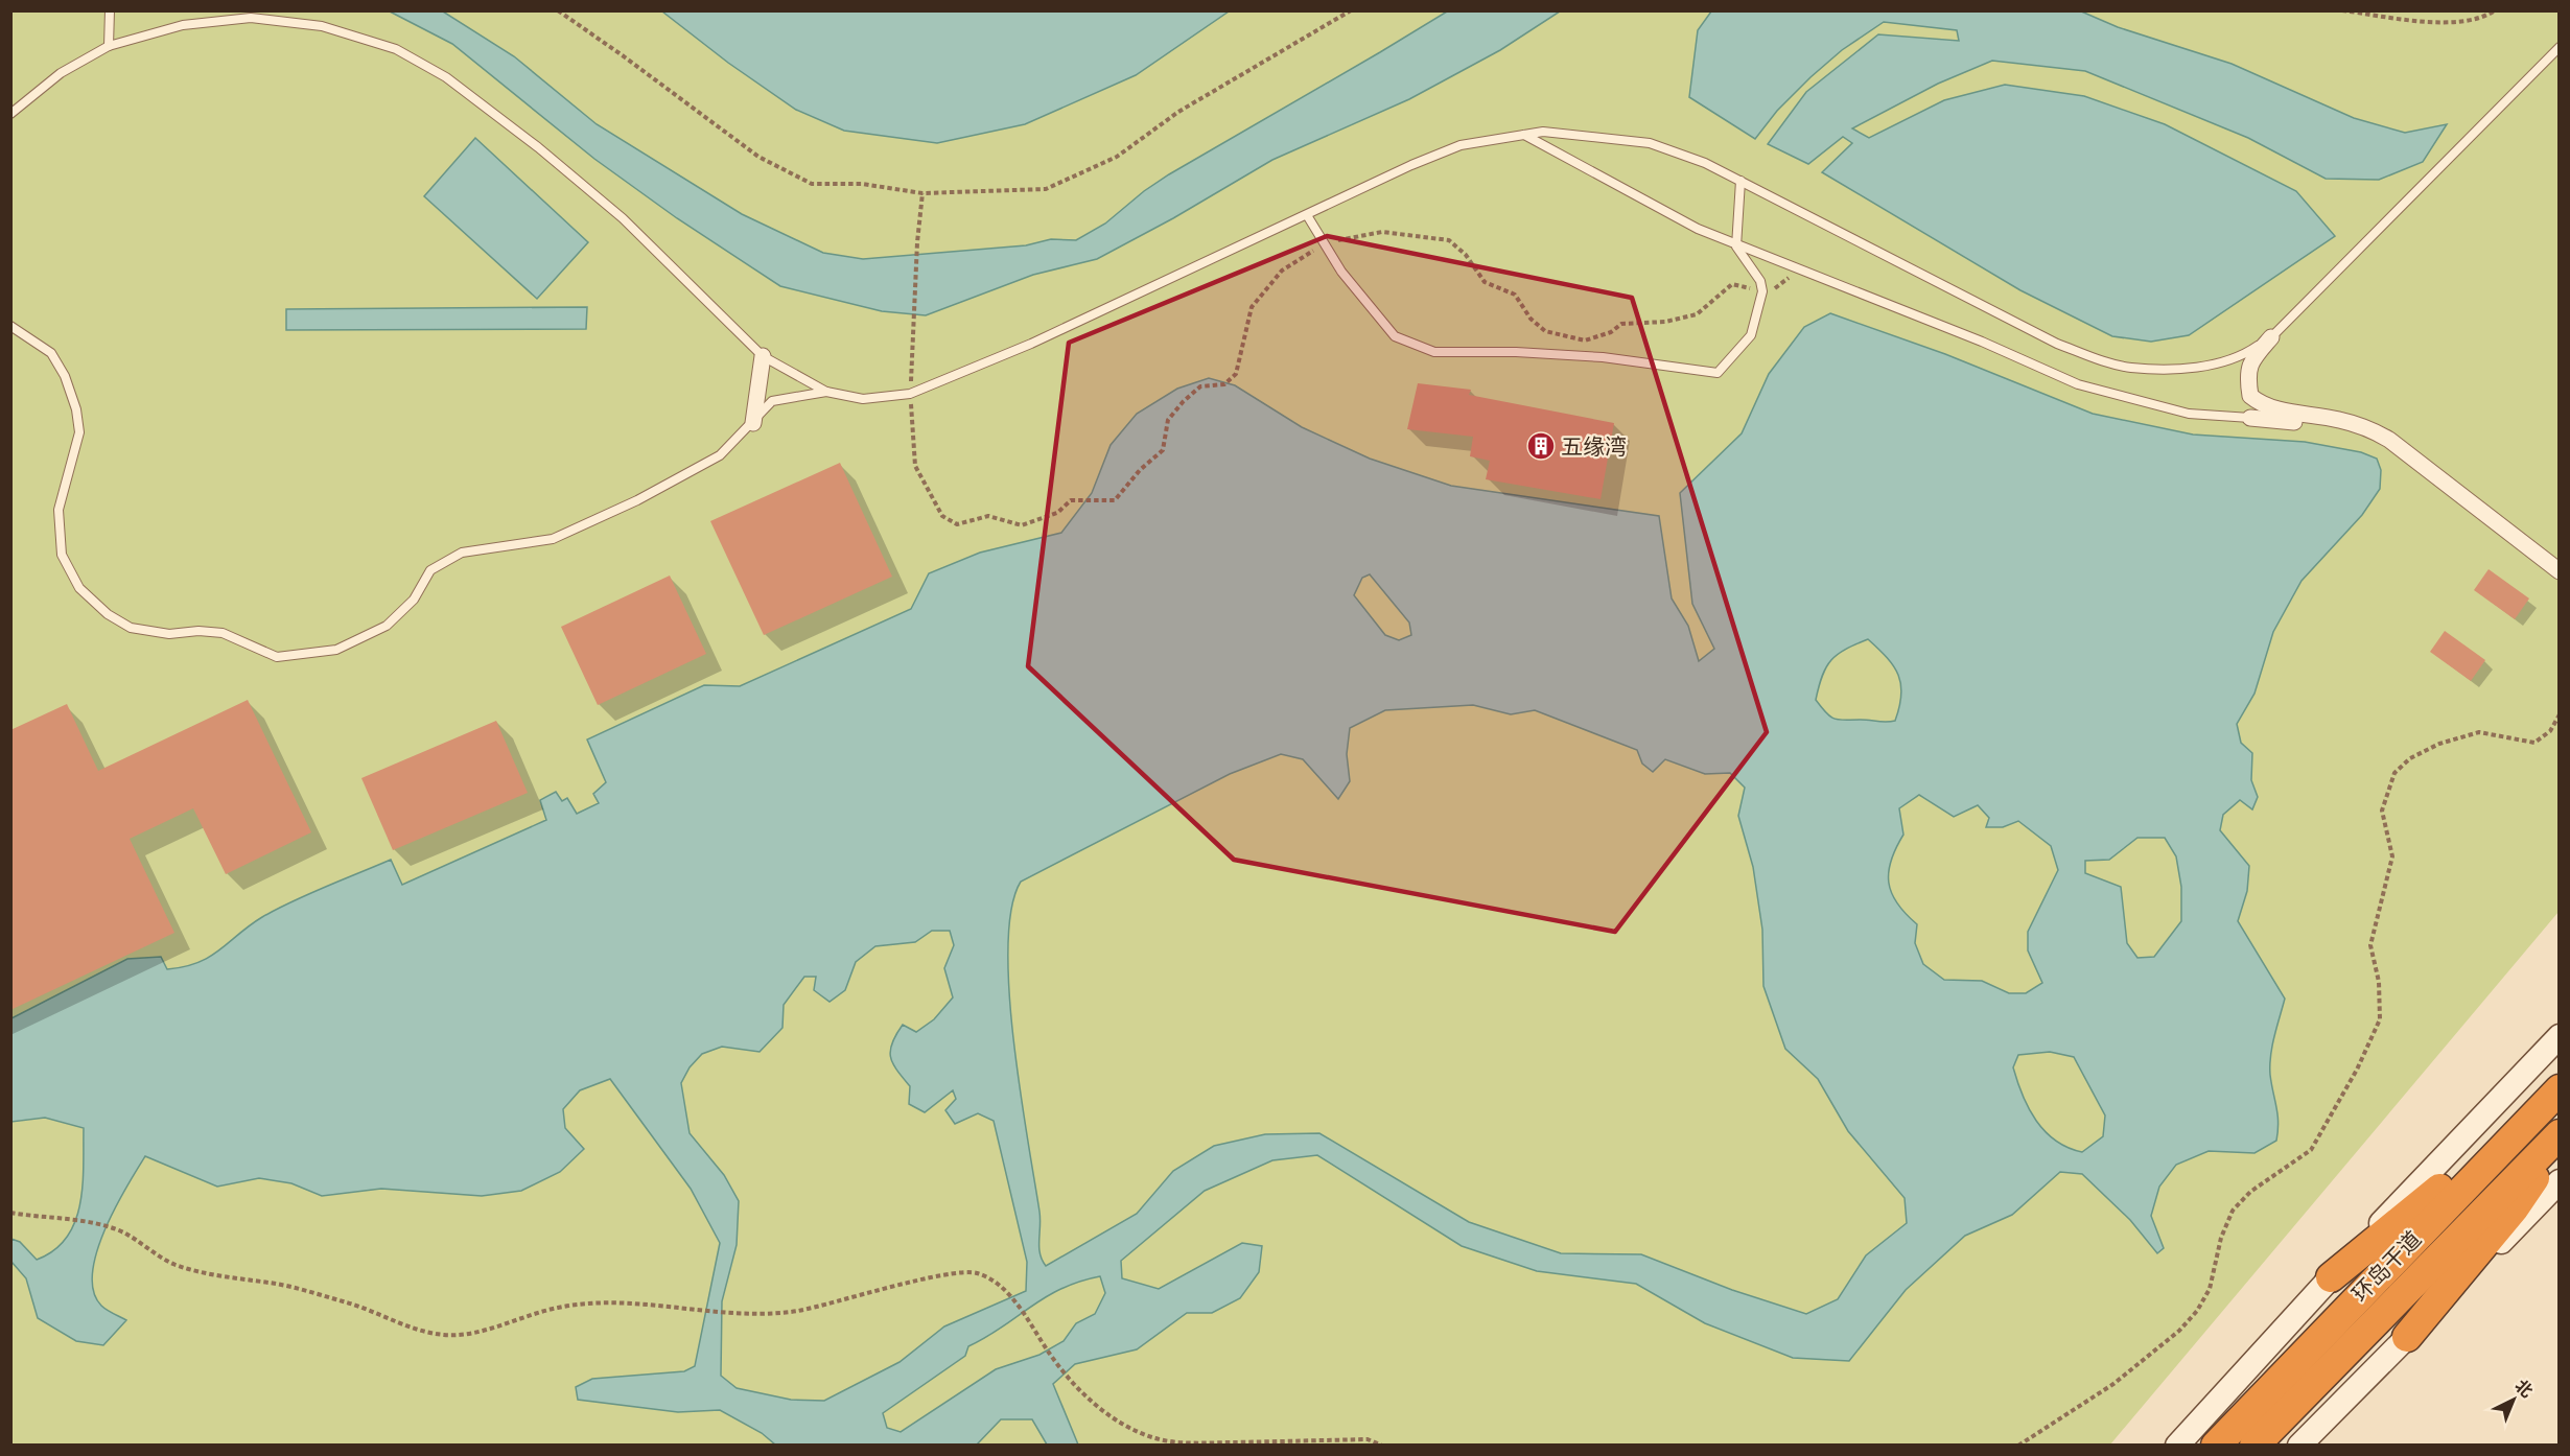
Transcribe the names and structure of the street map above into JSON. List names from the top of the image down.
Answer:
{
  "streets": {
    "highway": ["环岛干道"]
  },
  "places": {
    "building": ["五缘湾"]
  },
  "north": "top right"
}
